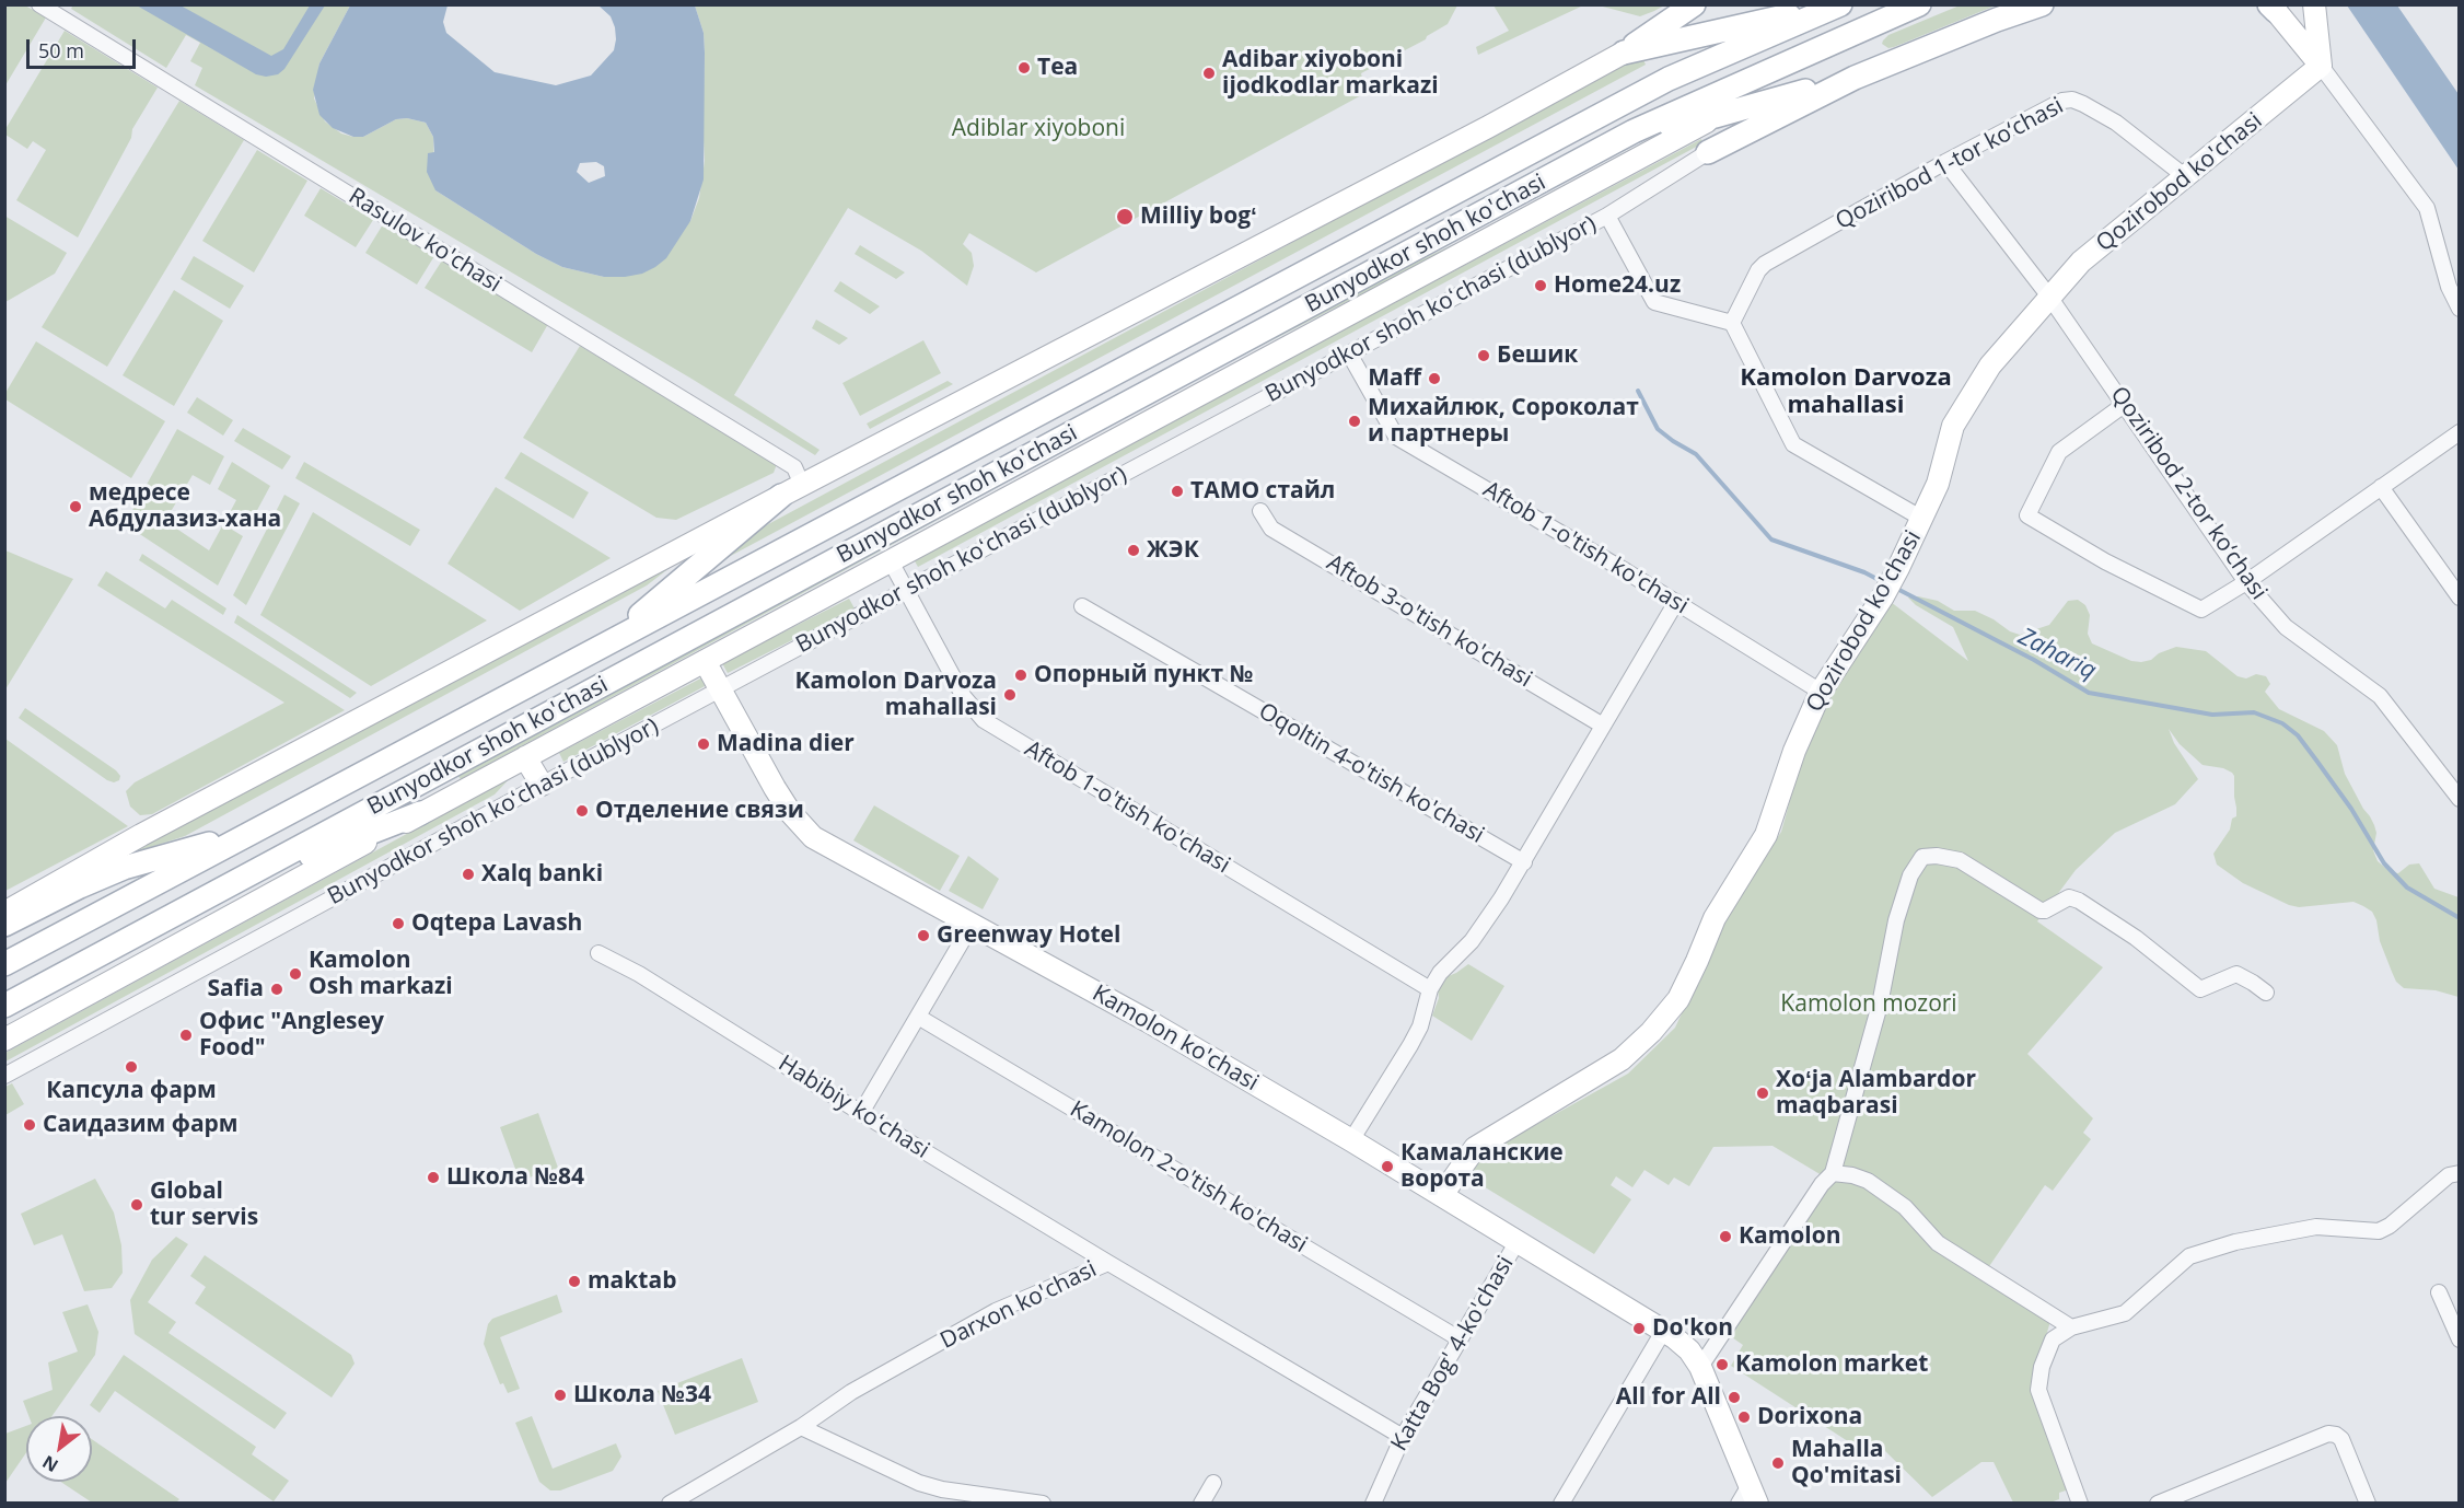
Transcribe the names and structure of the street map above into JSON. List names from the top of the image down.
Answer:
{
  "streets": {
    "main road": ["Bunyodkor shoh ko'chasi"],
    "street": [
      "Qoziribod 1-tor ko‘chasi",
      "Qozirobod ko'chasi",
      "Rasulov ko'chasi",
      "Bunyodkor shoh koʻchasi (dublyor)",
      "Qoziribod 2-tor ko‘chasi",
      "Aftob 1-o'tish ko'chasi",
      "Aftob 3-o'tish ko'chasi",
      "Oqoltin 4-o'tish ko'chasi",
      "Kamolon ko'chasi",
      "Habibiy koʻchasi",
      "Kamolon 2-o'tish ko'chasi",
      "Darxon ko'chasi",
      "Katta Bog' 4-ko'chasi"
    ]
  },
  "crossings": [
    ["Qoziribod 1-tor ko‘chasi", "Qozirobod ko'chasi"],
    ["Qoziribod 1-tor ko‘chasi", "Qoziribod 2-tor ko‘chasi"],
    ["Qozirobod ko'chasi", "Qoziribod 2-tor ko‘chasi"],
    ["Qozirobod ko'chasi", "Aftob 1-o'tish ko'chasi"],
    ["Qozirobod ko'chasi", "Kamolon ko'chasi"],
    ["Bunyodkor shoh koʻchasi (dublyor)", "Aftob 1-o'tish ko'chasi"],
    ["Bunyodkor shoh koʻchasi (dublyor)", "Kamolon ko'chasi"],
    ["Kamolon ko'chasi", "Katta Bog' 4-ko'chasi"],
    ["Habibiy koʻchasi", "Darxon ko'chasi"],
    ["Kamolon 2-o'tish ko'chasi", "Katta Bog' 4-ko'chasi"],
    ["Darxon ko'chasi", "Katta Bog' 4-ko'chasi"]
  ],
  "districts": ["Kamolon Darvoza mahallasi"],
  "water": ["Zahariq"],
  "parks": ["Adiblar xiyoboni", "Kamolon mozori"],
  "places": [
    "Tea",
    "Adibar xiyoboni ijodkodlar markazi",
    "Milliy bogʻ",
    "Home24.uz",
    "Бешик",
    "Maff",
    "Михайлюк, Сороколат и партнеры",
    "ТАМО стайл",
    "медресе Абдулазиз-хана",
    "ЖЭК",
    "Опорный пункт №",
    "Kamolon Darvoza mahallasi",
    "Madina dier",
    "Отделение связи",
    "Xalq banki",
    "Oqtepa Lavash",
    "Greenway Hotel",
    "Kamolon Osh markazi",
    "Safia",
    "Офис \"Anglesey Food\"",
    "Капсула фарм",
    "Xoʻja Alambardor maqbarasi",
    "Саидазим фарм",
    "Камаланские ворота",
    "Школа №84",
    "Global tur servis",
    "Kamolon",
    "maktab",
    "Do'kon",
    "Kamolon market",
    "Школа №34",
    "All for All",
    "Dorixona",
    "Mahalla Qo'mitasi"
  ],
  "scale_bar": "50 m",
  "north": "bottom left"
}
